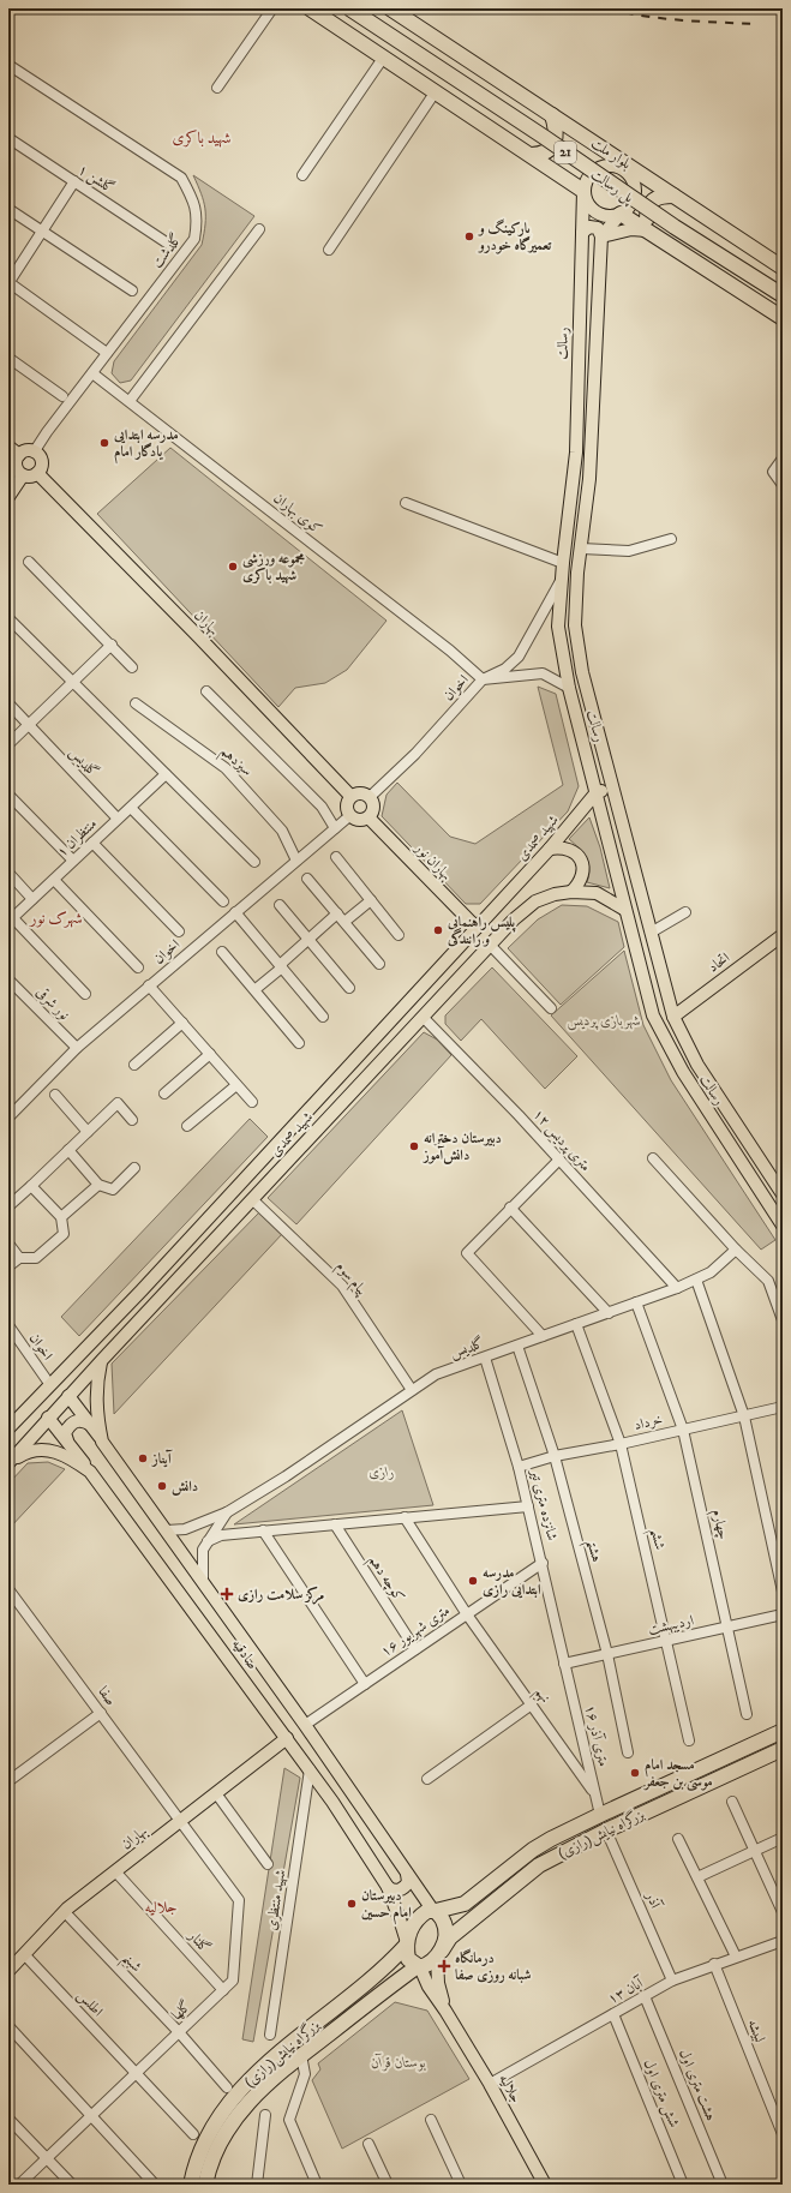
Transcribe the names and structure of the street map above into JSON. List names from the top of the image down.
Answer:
{
  "streets": {
    "highway": [
      "21",
      "بلوار ملت",
      "پل رسالت",
      "بزرگراه نیایش(رازی)"
    ],
    "main road": [
      "رسالت",
      "بهاران",
      "شهید صمدی",
      "بهاران نور",
      "اتحاد",
      "صادقیه",
      "جلالیه"
    ],
    "street": [
      "گلشن ۱",
      "گلدشت",
      "کوی بهاران",
      "اخوان",
      "سیزدهم",
      "گلدیس",
      "منتظران ۱",
      "نور شرقی",
      "۱۲ متری پردیس",
      "پیام سوم",
      "خرداد",
      "شانزده متری تیر",
      "چهارم",
      "ششم",
      "هشتم",
      "کوچه دهم",
      "اردیبهشت",
      "۱۶ متری شهریور",
      "نهم",
      "صفا",
      "۱۶ متری آذر",
      "شهید منتظری",
      "آذر",
      "گلنار",
      "شبنم",
      "۱۳ آبان",
      "اطلس",
      "گلها",
      "لبیشه",
      "هشت متری اول",
      "شش متری اول"
    ]
  },
  "crossings": [
    ["بلوار ملت", "رسالت"],
    ["گلدشت", "کوی بهاران"],
    ["گلدشت", "بهاران"],
    ["رسالت", "شهید صمدی"],
    ["رسالت", "اتحاد"],
    ["کوی بهاران", "اخوان"],
    ["بهاران", "اخوان"],
    ["بهاران", "بهاران نور"],
    ["بهاران", "صادقیه"],
    ["بهاران", "صفا"],
    ["بهاران", "گلنار"],
    ["بهاران", "شبنم"],
    ["بهاران", "اطلس"],
    ["بهاران", "گلها"],
    ["اخوان", "سیزدهم"],
    ["اخوان", "شهید صمدی"],
    ["اخوان", "بهاران نور"],
    ["اخوان", "نور شرقی"],
    ["گلدیس", "منتظران ۱"],
    ["گلدیس", "۱۲ متری پردیس"],
    ["گلدیس", "پیام سوم"],
    ["گلدیس", "شانزده متری تیر"],
    ["گلدیس", "چهارم"],
    ["گلدیس", "ششم"],
    ["گلدیس", "هشتم"],
    ["گلدیس", "صادقیه"],
    ["شهید صمدی", "بهاران نور"],
    ["شهید صمدی", "۱۲ متری پردیس"],
    ["شهید صمدی", "پیام سوم"],
    ["شهید صمدی", "صادقیه"],
    ["خرداد", "شانزده متری تیر"],
    ["خرداد", "چهارم"],
    ["خرداد", "ششم"],
    ["خرداد", "هشتم"],
    ["شانزده متری تیر", "اردیبهشت"],
    ["شانزده متری تیر", "۱۶ متری شهریور"],
    ["شانزده متری تیر", "۱۶ متری آذر"],
    ["چهارم", "اردیبهشت"],
    ["ششم", "اردیبهشت"],
    ["هشتم", "اردیبهشت"],
    ["کوچه دهم", "۱۶ متری شهریور"],
    ["اردیبهشت", "۱۶ متری آذر"],
    ["۱۶ متری شهریور", "صادقیه"],
    ["۱۶ متری شهریور", "نهم"],
    ["صادقیه", "بزرگراه نیایش(رازی)"],
    ["صادقیه", "شهید منتظری"],
    ["نهم", "۱۶ متری آذر"],
    ["صفا", "گلها"],
    ["۱۶ متری آذر", "بزرگراه نیایش(رازی)"],
    ["بزرگراه نیایش(رازی)", "آذر"],
    ["آذر", "۱۳ آبان"],
    ["گلنار", "گلها"],
    ["شبنم", "گلها"],
    ["۱۳ آبان", "لبیشه"],
    ["۱۳ آبان", "هشت متری اول"],
    ["۱۳ آبان", "جلالیه"],
    ["۱۳ آبان", "شش متری اول"],
    ["اطلس", "گلها"]
  ],
  "districts": ["شهید باکری", "شهرک نور", "جلالیه"],
  "parks": ["شهربازی پردیس", "رازی", "بوستان قرآن"],
  "places": {
    "other": [
      "پارکینگ و تعمیرگاه خودرو",
      "مدرسه ابتدایی یادگار امام",
      "مجموعه ورزشی شهید باکری",
      "پلیس راهنمایی و رانندگی",
      "دبیرستان دخترانه دانش‌آموز",
      "آیناز",
      "دانش",
      "مدرسه ابتدایی رازی",
      "مسجد امام موسی بن جعفر",
      "دبیرستان امام حسین"
    ],
    "health": ["مرکز سلامت رازی", "درمانگاه شبانه روزی صفا"]
  }
}
